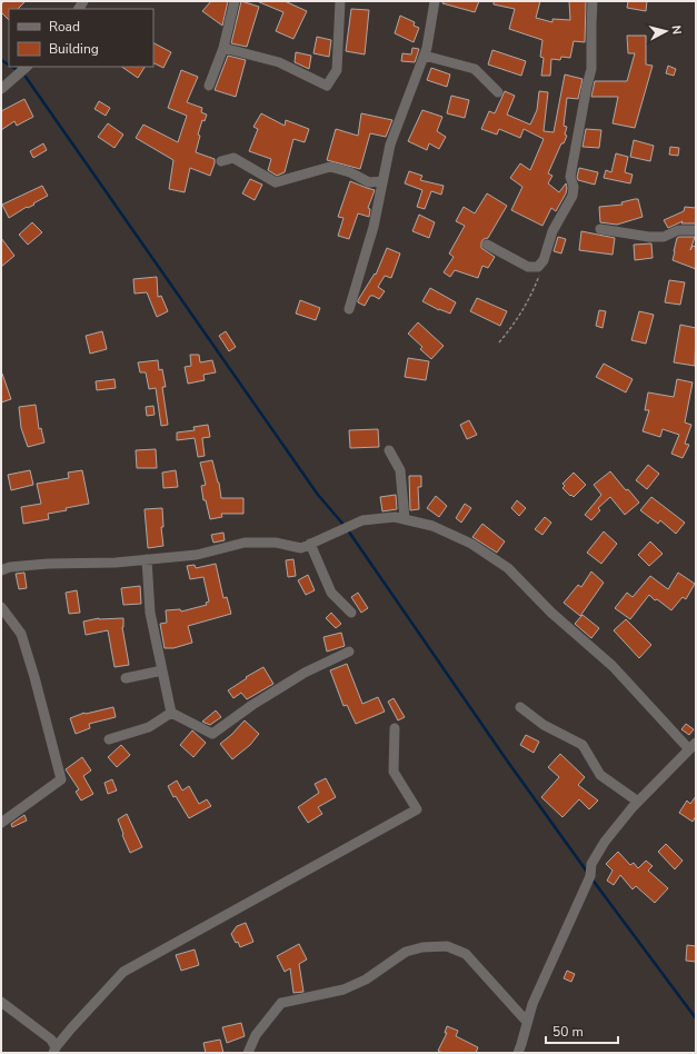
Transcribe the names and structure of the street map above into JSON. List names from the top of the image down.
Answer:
{
  "legend": ["Road", "Building"],
  "scale_bar": "50 m",
  "north": "right"
}
